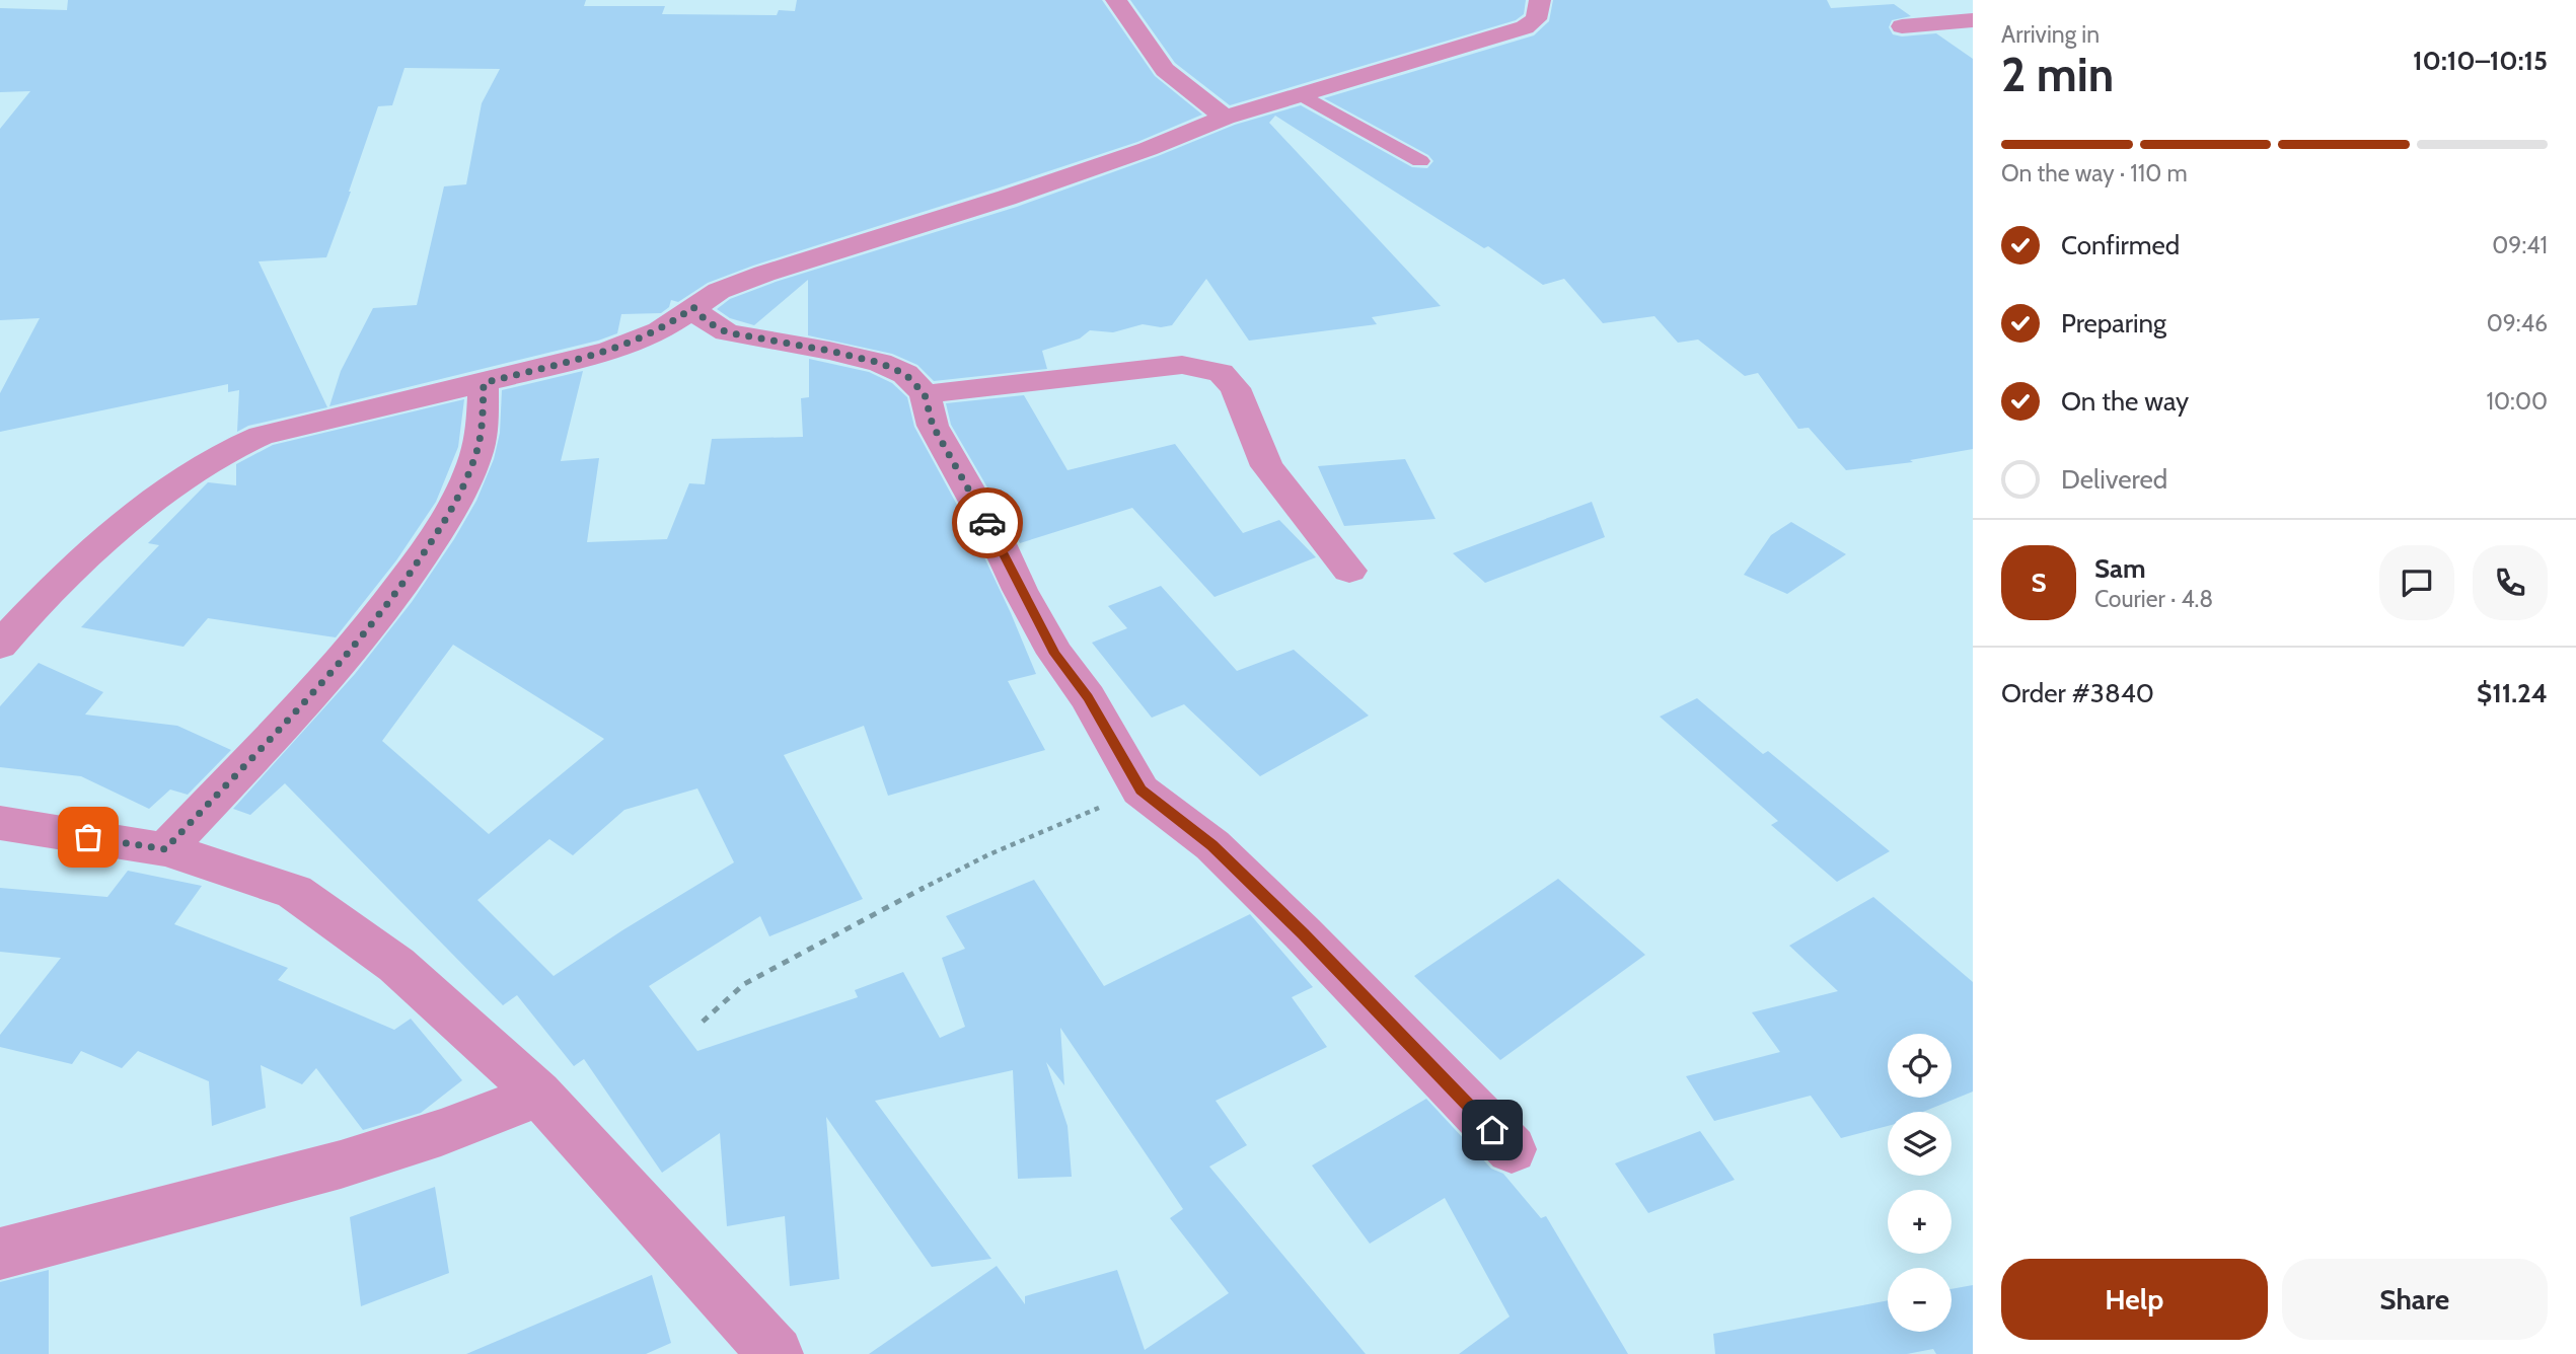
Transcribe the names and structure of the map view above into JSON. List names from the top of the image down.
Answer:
{
  "page": {
    "heading": ["2 min", "Arriving in", "10:10–10:15"],
    "panel": [
      "Sam",
      "Courier · 4.8",
      "Order #3840",
      "$11.24"
    ],
    "bar": "On the way · 110 m",
    "list": [
      ["Confirmed", "09:41"],
      ["Preparing", "09:46"],
      ["On the way", "10:00"],
      "Delivered"
    ],
    "round": "S",
    "map_buttons": ["+", "−"],
    "buttons": ["Help", "Share"]
  }
}
